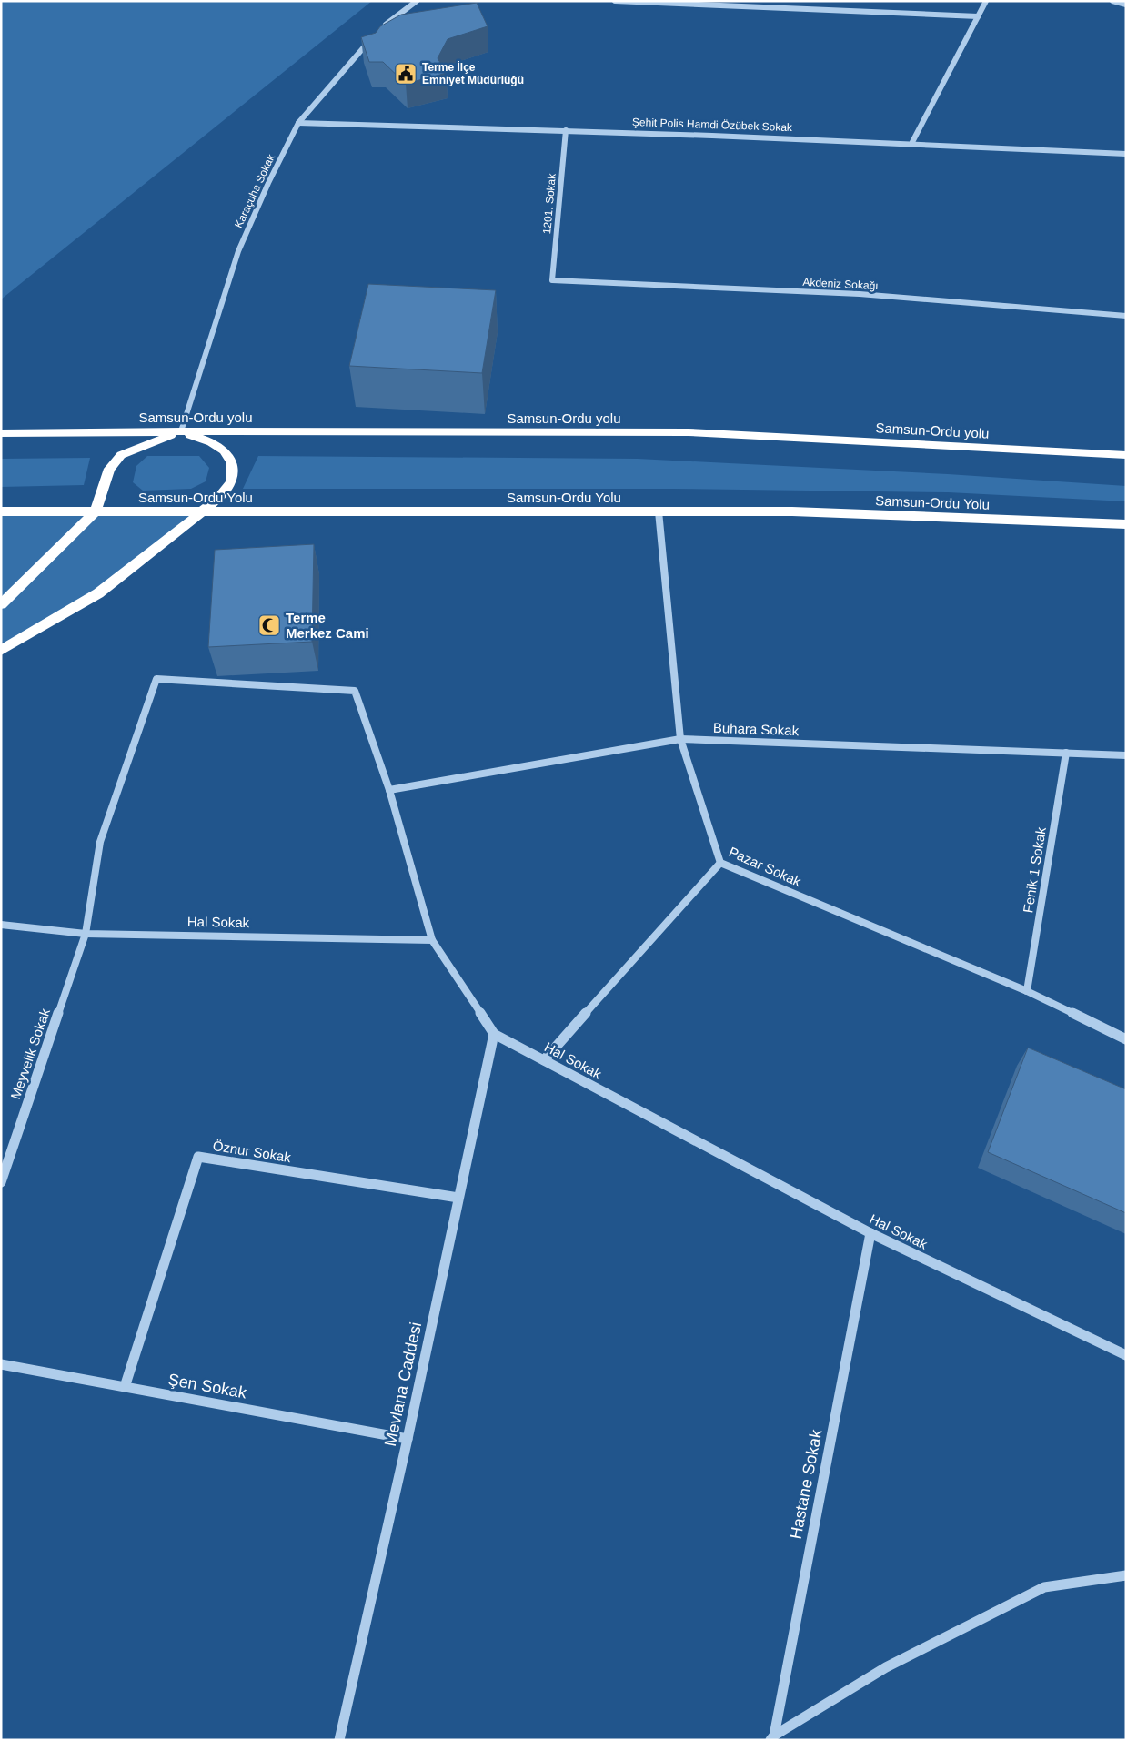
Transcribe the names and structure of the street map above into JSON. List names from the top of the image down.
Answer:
{
  "streets": {
    "highway": ["Samsun-Ordu yolu", "Samsun-Ordu Yolu"],
    "street": [
      "Şehit Polis Hamdi Özübek Sokak",
      "Karaçuha Sokak",
      "1201. Sokak",
      "Akdeniz Sokağı",
      "Buhara Sokak",
      "Pazar Sokak",
      "Fenik 1 Sokak",
      "Hal Sokak",
      "Meyvelik Sokak",
      "Öznur Sokak",
      "Mevlana Caddesi",
      "Şen Sokak",
      "Hastane Sokak"
    ]
  },
  "crossings": [
    ["Şehit Polis Hamdi Özübek Sokak", "Karaçuha Sokak"],
    ["Şehit Polis Hamdi Özübek Sokak", "1201. Sokak"],
    ["Karaçuha Sokak", "Samsun-Ordu yolu"],
    ["1201. Sokak", "Akdeniz Sokağı"],
    ["Samsun-Ordu Yolu", "Pazar Sokak"],
    ["Buhara Sokak", "Pazar Sokak"],
    ["Buhara Sokak", "Fenik 1 Sokak"],
    ["Buhara Sokak", "Meyvelik Sokak"],
    ["Pazar Sokak", "Fenik 1 Sokak"],
    ["Hal Sokak", "Meyvelik Sokak"],
    ["Hal Sokak", "Mevlana Caddesi"],
    ["Hal Sokak", "Hastane Sokak"],
    ["Öznur Sokak", "Mevlana Caddesi"],
    ["Öznur Sokak", "Şen Sokak"],
    ["Mevlana Caddesi", "Şen Sokak"]
  ],
  "places": {
    "public building": ["Terme İlçe Emniyet Müdürlüğü"],
    "mosque": ["Terme Merkez Cami"]
  }
}
